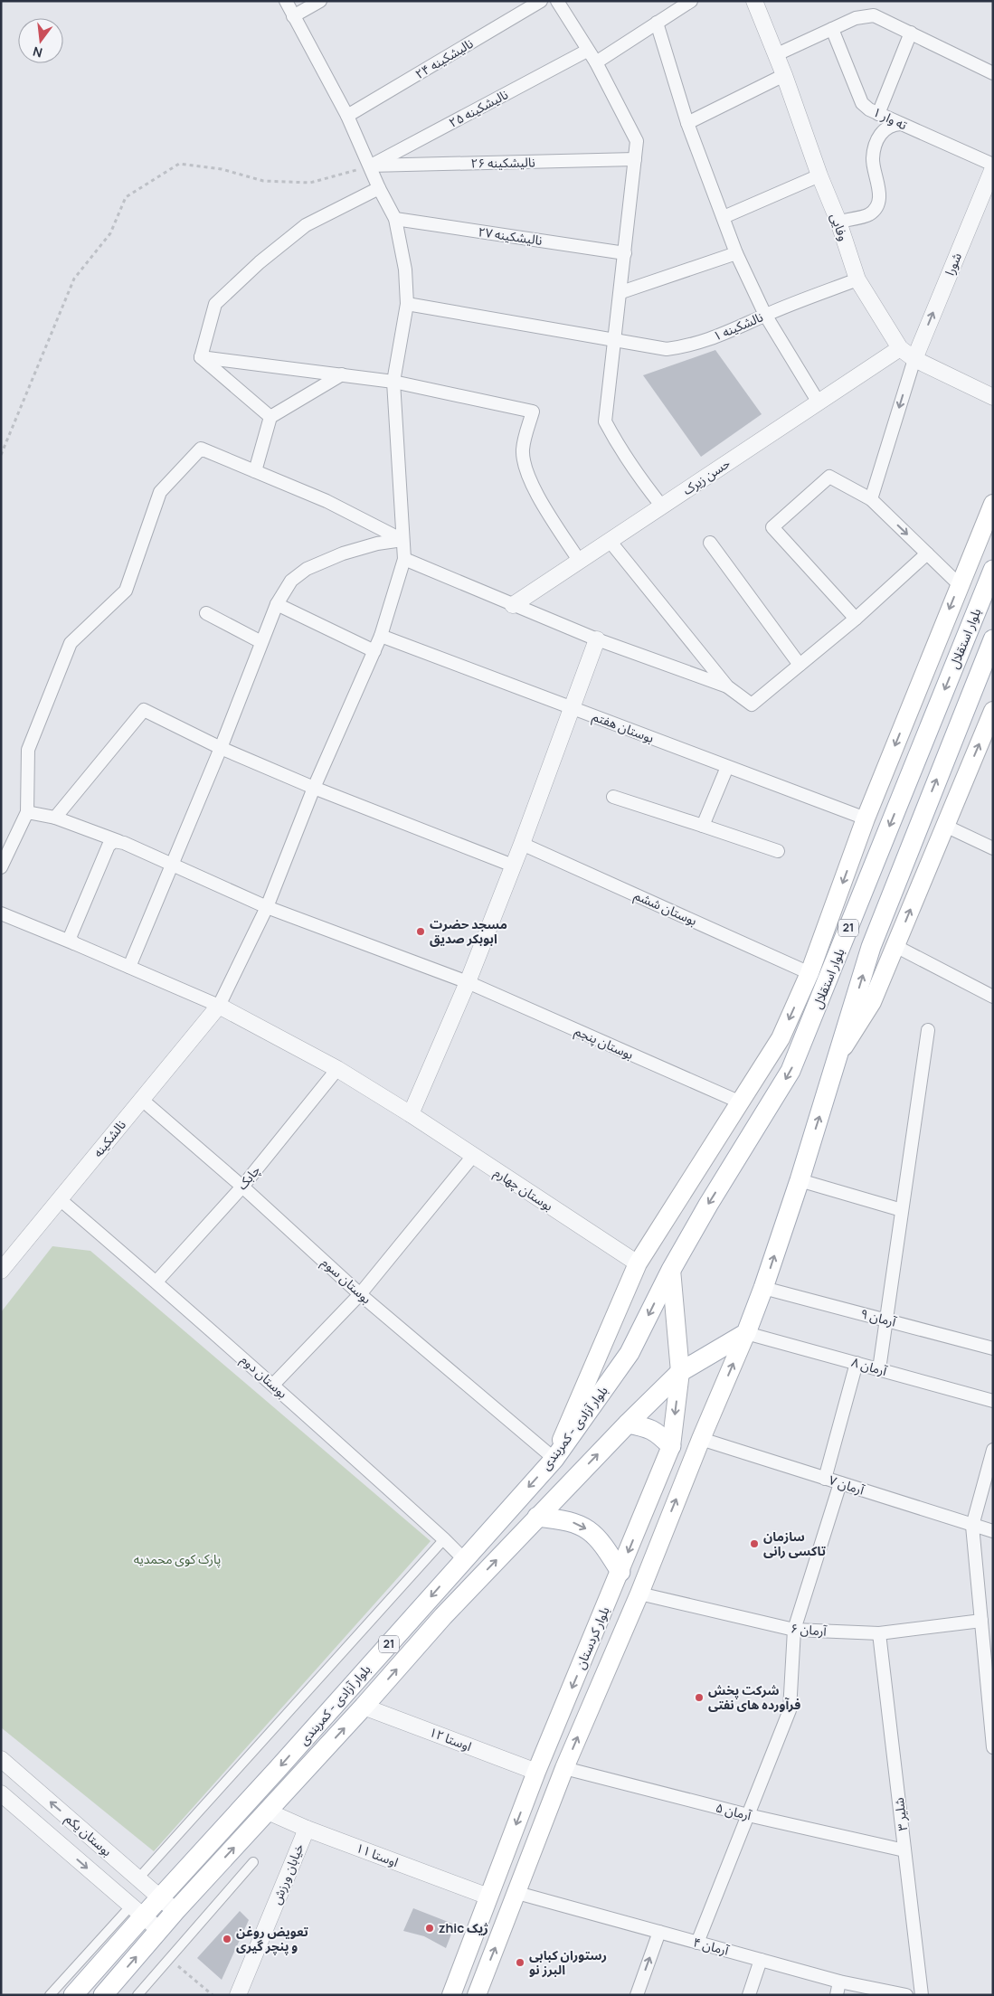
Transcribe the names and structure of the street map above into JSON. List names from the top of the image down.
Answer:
{
  "streets": {
    "main road": [
      "بلوار استقلال",
      "21",
      "بلوار آزادی - کمربندی",
      "بلوار کردستان"
    ],
    "street": [
      "نالیشکینه ۲۴",
      "نالیشکینه ۲۵",
      "ته وار ۱",
      "نالیشکینه ۲۶",
      "وفایی",
      "نالیشکینه ۲۷",
      "شورا",
      "نالشکینه ۱",
      "حسن زیرک",
      "بوستان هفتم",
      "بوستان ششم",
      "بوستان پنجم",
      "نالشکینه",
      "چابک",
      "بوستان چهارم",
      "بوستان سوم",
      "آرمان ۹",
      "آرمان ۸",
      "بوستان دوم",
      "آرمان ۷",
      "آرمان ۶",
      "اوستا ۱۲",
      "آرمان ۵",
      "شلیر ۳",
      "بوستان یکم",
      "اوستا ۱۱",
      "خیابان ورزش",
      "آرمان ۴"
    ]
  },
  "crossings": [
    ["نالیشکینه ۲۵", "نالیشکینه ۲۶"],
    ["وفایی", "شورا"],
    ["وفایی", "نالشکینه ۱"],
    ["وفایی", "حسن زیرک"],
    ["بلوار استقلال", "بلوار آزادی - کمربندی"],
    ["بلوار استقلال", "بلوار کردستان"],
    ["21", "آرمان ۹"],
    ["21", "آرمان ۸"],
    ["21", "بلوار آزادی - کمربندی"],
    ["21", "بلوار کردستان"],
    ["نالشکینه", "بوستان چهارم"],
    ["نالشکینه", "بوستان سوم"],
    ["نالشکینه", "بوستان دوم"],
    ["چابک", "بوستان چهارم"],
    ["چابک", "بوستان سوم"],
    ["چابک", "بوستان دوم"],
    ["بوستان سوم", "بلوار آزادی - کمربندی"],
    ["آرمان ۸", "بلوار آزادی - کمربندی"],
    ["آرمان ۸", "بلوار کردستان"],
    ["بوستان دوم", "بلوار آزادی - کمربندی"],
    ["بلوار آزادی - کمربندی", "بلوار کردستان"],
    ["بلوار آزادی - کمربندی", "اوستا ۱۲"],
    ["بلوار آزادی - کمربندی", "بوستان یکم"],
    ["بلوار آزادی - کمربندی", "اوستا ۱۱"],
    ["آرمان ۷", "بلوار کردستان"],
    ["آرمان ۶", "بلوار کردستان"],
    ["آرمان ۶", "شلیر ۳"],
    ["بلوار کردستان", "اوستا ۱۲"],
    ["بلوار کردستان", "آرمان ۵"],
    ["بلوار کردستان", "اوستا ۱۱"],
    ["بلوار کردستان", "آرمان ۴"],
    ["آرمان ۵", "شلیر ۳"],
    ["اوستا ۱۱", "خیابان ورزش"]
  ],
  "one_way": ["شورا"],
  "parks": ["پارک کوی محمدیه"],
  "places": [
    "مسجد حضرت ابوبکر صدیق",
    "سازمان تاکسی رانی",
    "شرکت پخش فرآورده های نفتی",
    "zhic ژیک",
    "تعویض روغن و پنچر گیری",
    "رستوران کبابی البرز نو"
  ],
  "north": "bottom"
}
